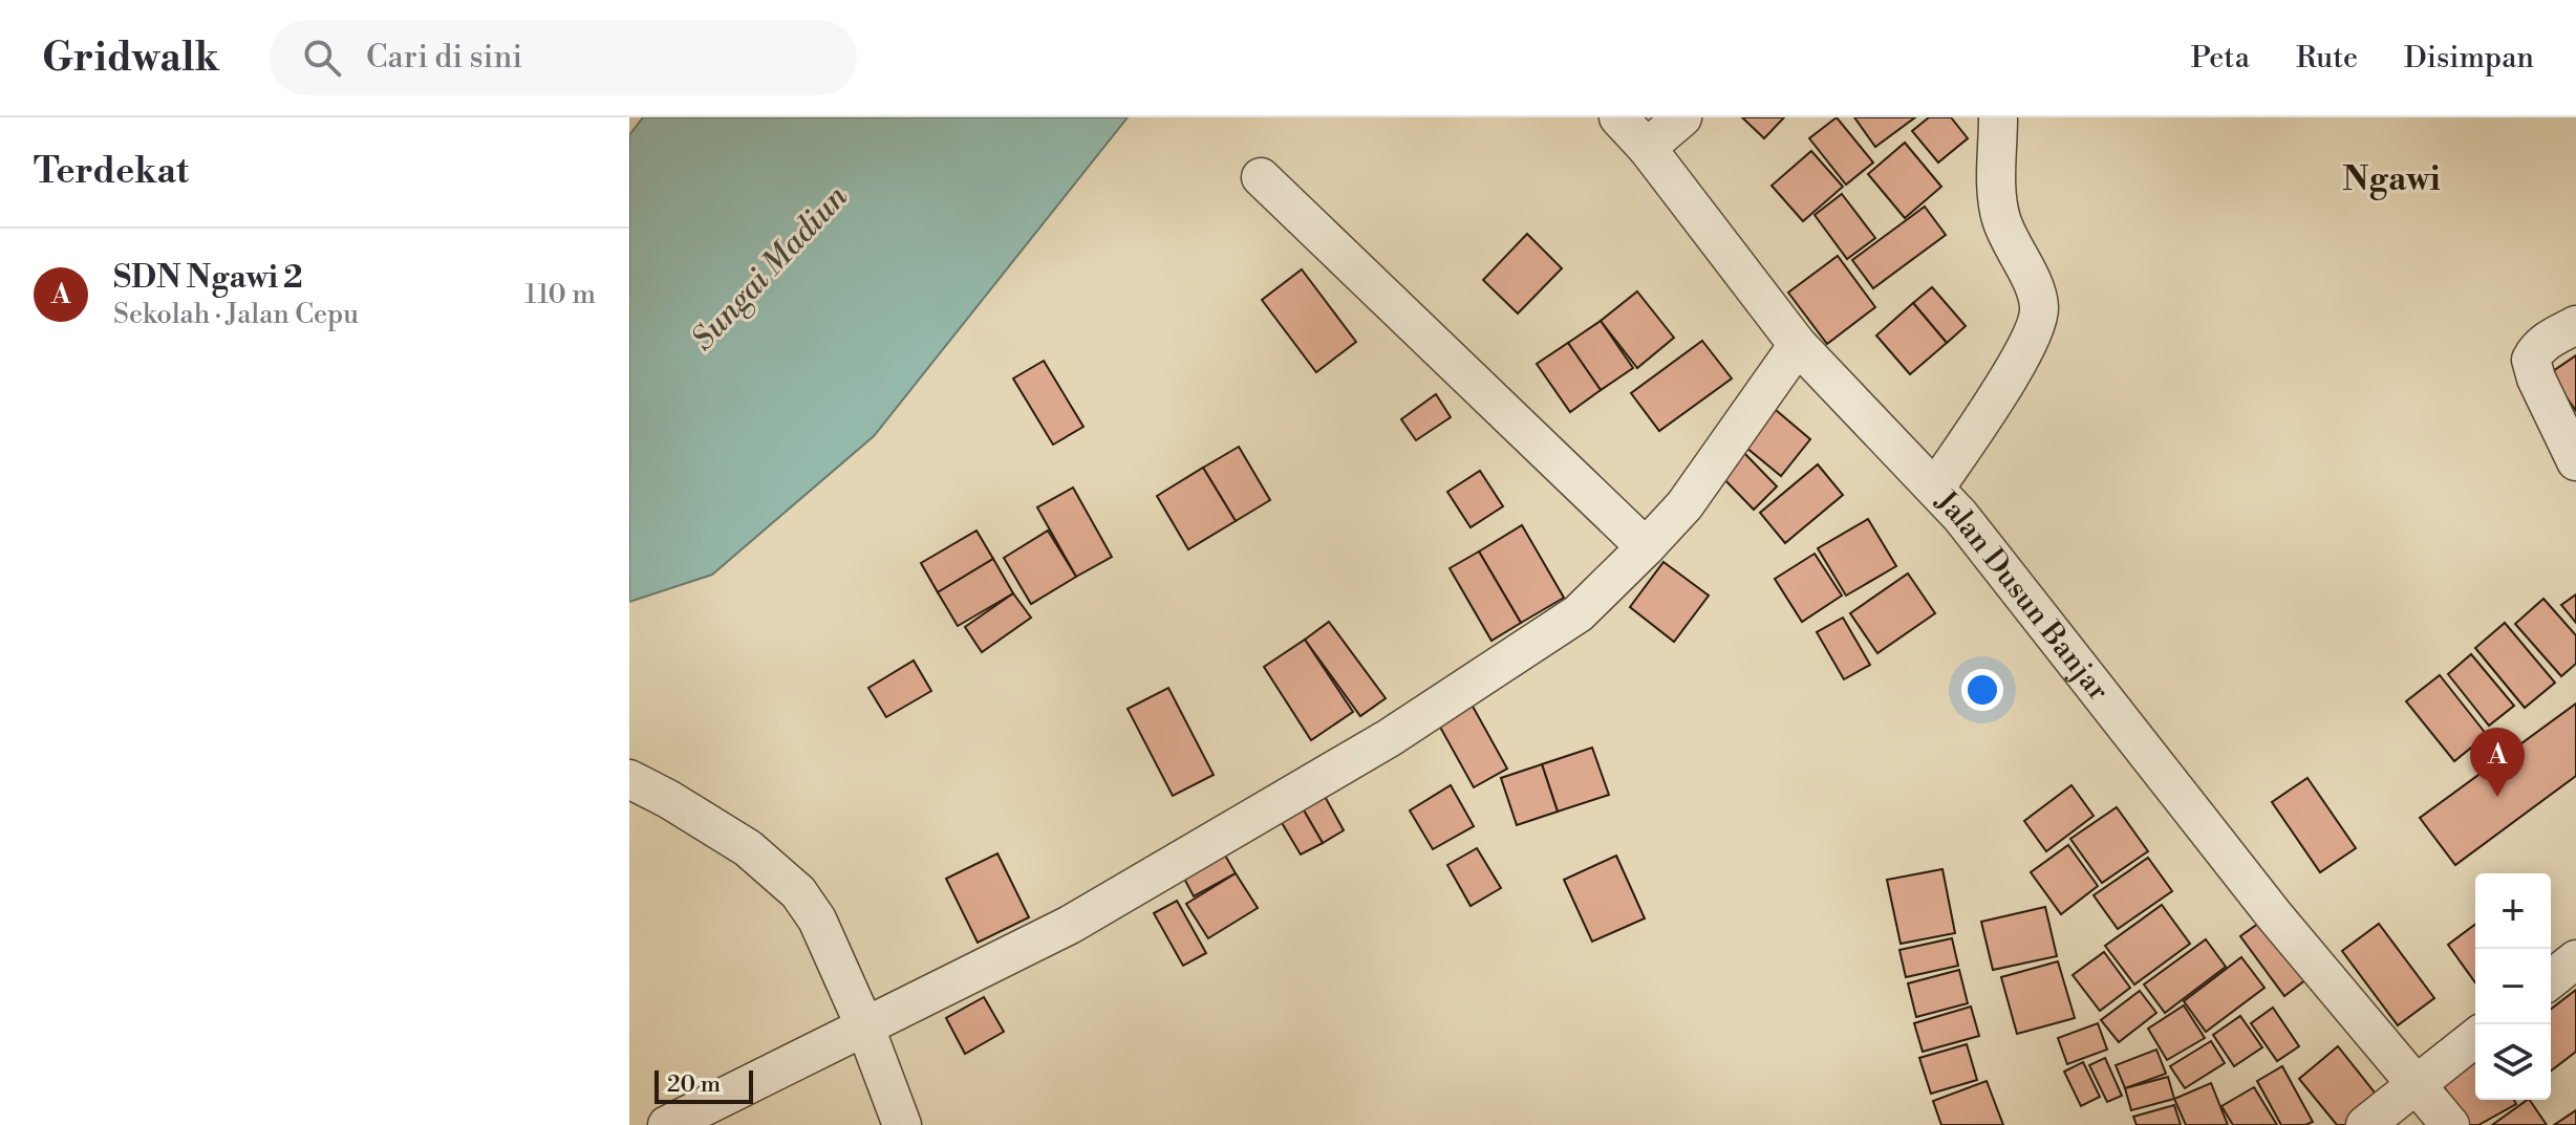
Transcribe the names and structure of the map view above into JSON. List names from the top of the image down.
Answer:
{
  "streets": {
    "street": ["Jalan Dusun Banjar"]
  },
  "districts": ["Ngawi"],
  "water": ["Sungai Madiun"],
  "scale_bar": "20 m",
  "page": {
    "header": "Gridwalk",
    "search": "Cari di sini",
    "nav": ["Peta", "Rute", "Disimpan"],
    "heading": "Terdekat",
    "list": [
      {
        "mark": "A",
        "name": "SDN Ngawi 2",
        "note": "Sekolah · Jalan Cepu",
        "value": "110 m"
      }
    ],
    "pins": "A",
    "map_buttons": ["+", "−"],
    "scale": "20 m"
  }
}
